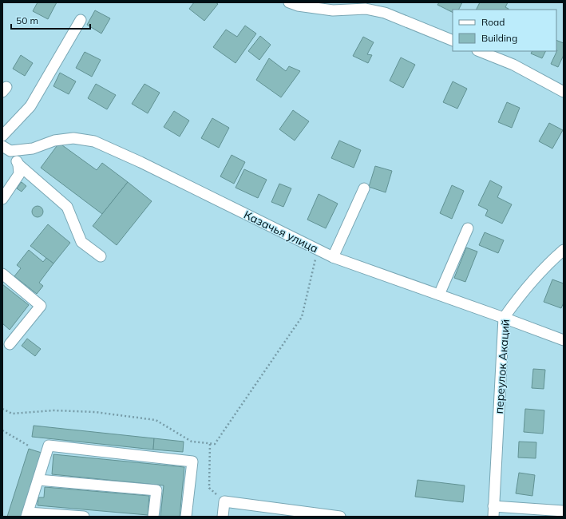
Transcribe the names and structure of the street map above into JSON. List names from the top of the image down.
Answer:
{
  "streets": {
    "street": ["Казачья улица", "переулок Акаций"]
  },
  "crossings": [
    ["Казачья улица", "переулок Акаций"]
  ],
  "legend": ["Road", "Building"],
  "scale_bar": "50 m"
}
